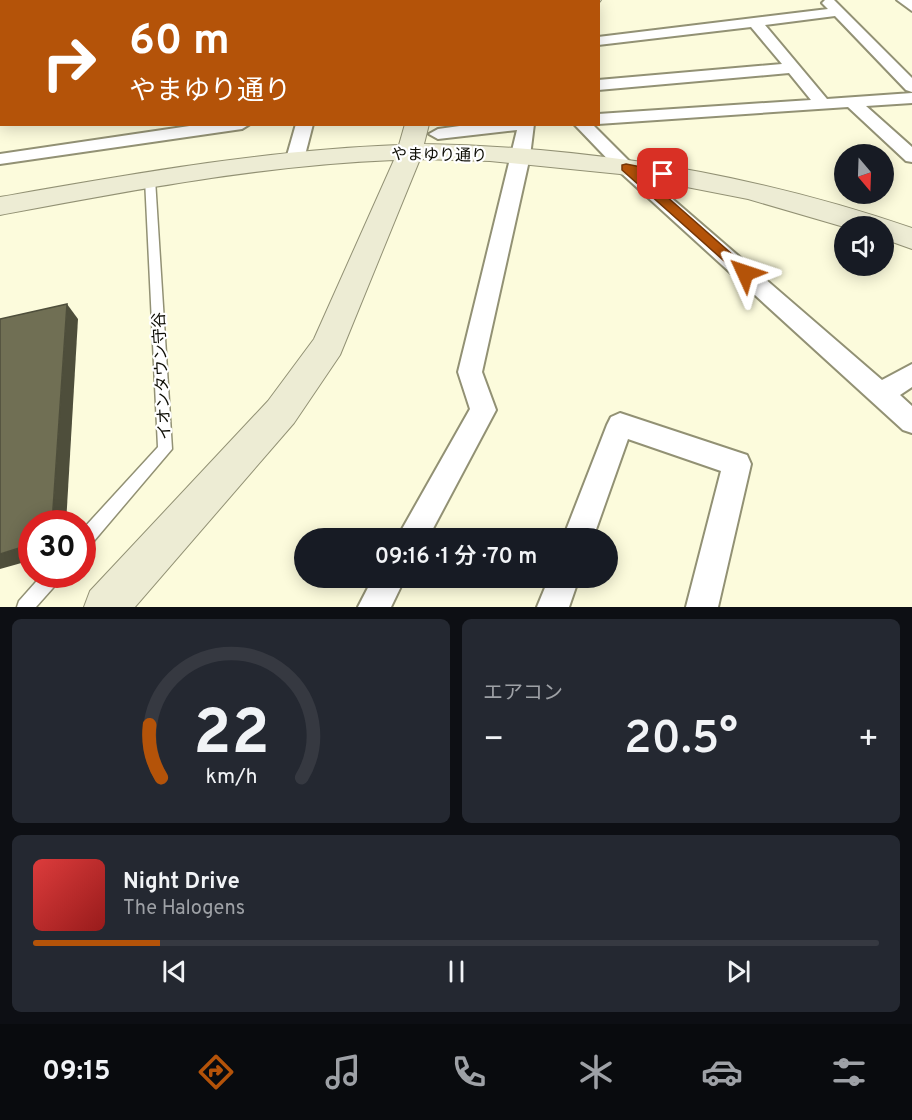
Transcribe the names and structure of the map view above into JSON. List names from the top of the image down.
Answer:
{
  "streets": {
    "street": ["やまゆり通り"],
    "lane": ["イオンタウン守谷"]
  },
  "crossings": [
    ["やまゆり通り", "イオンタウン守谷"]
  ],
  "north": "bottom",
  "page": {
    "turn": ["60 m", "やまゆり通り"],
    "limit": "30",
    "trip": "09:16 · 1 分 · 70 m",
    "tile": "エアコン",
    "heat": ["−", "20.5°", "+"],
    "song": ["Night Drive", "The Halogens"],
    "tabs": "09:15",
    "gauge": ["22", "km/h"]
  }
}
